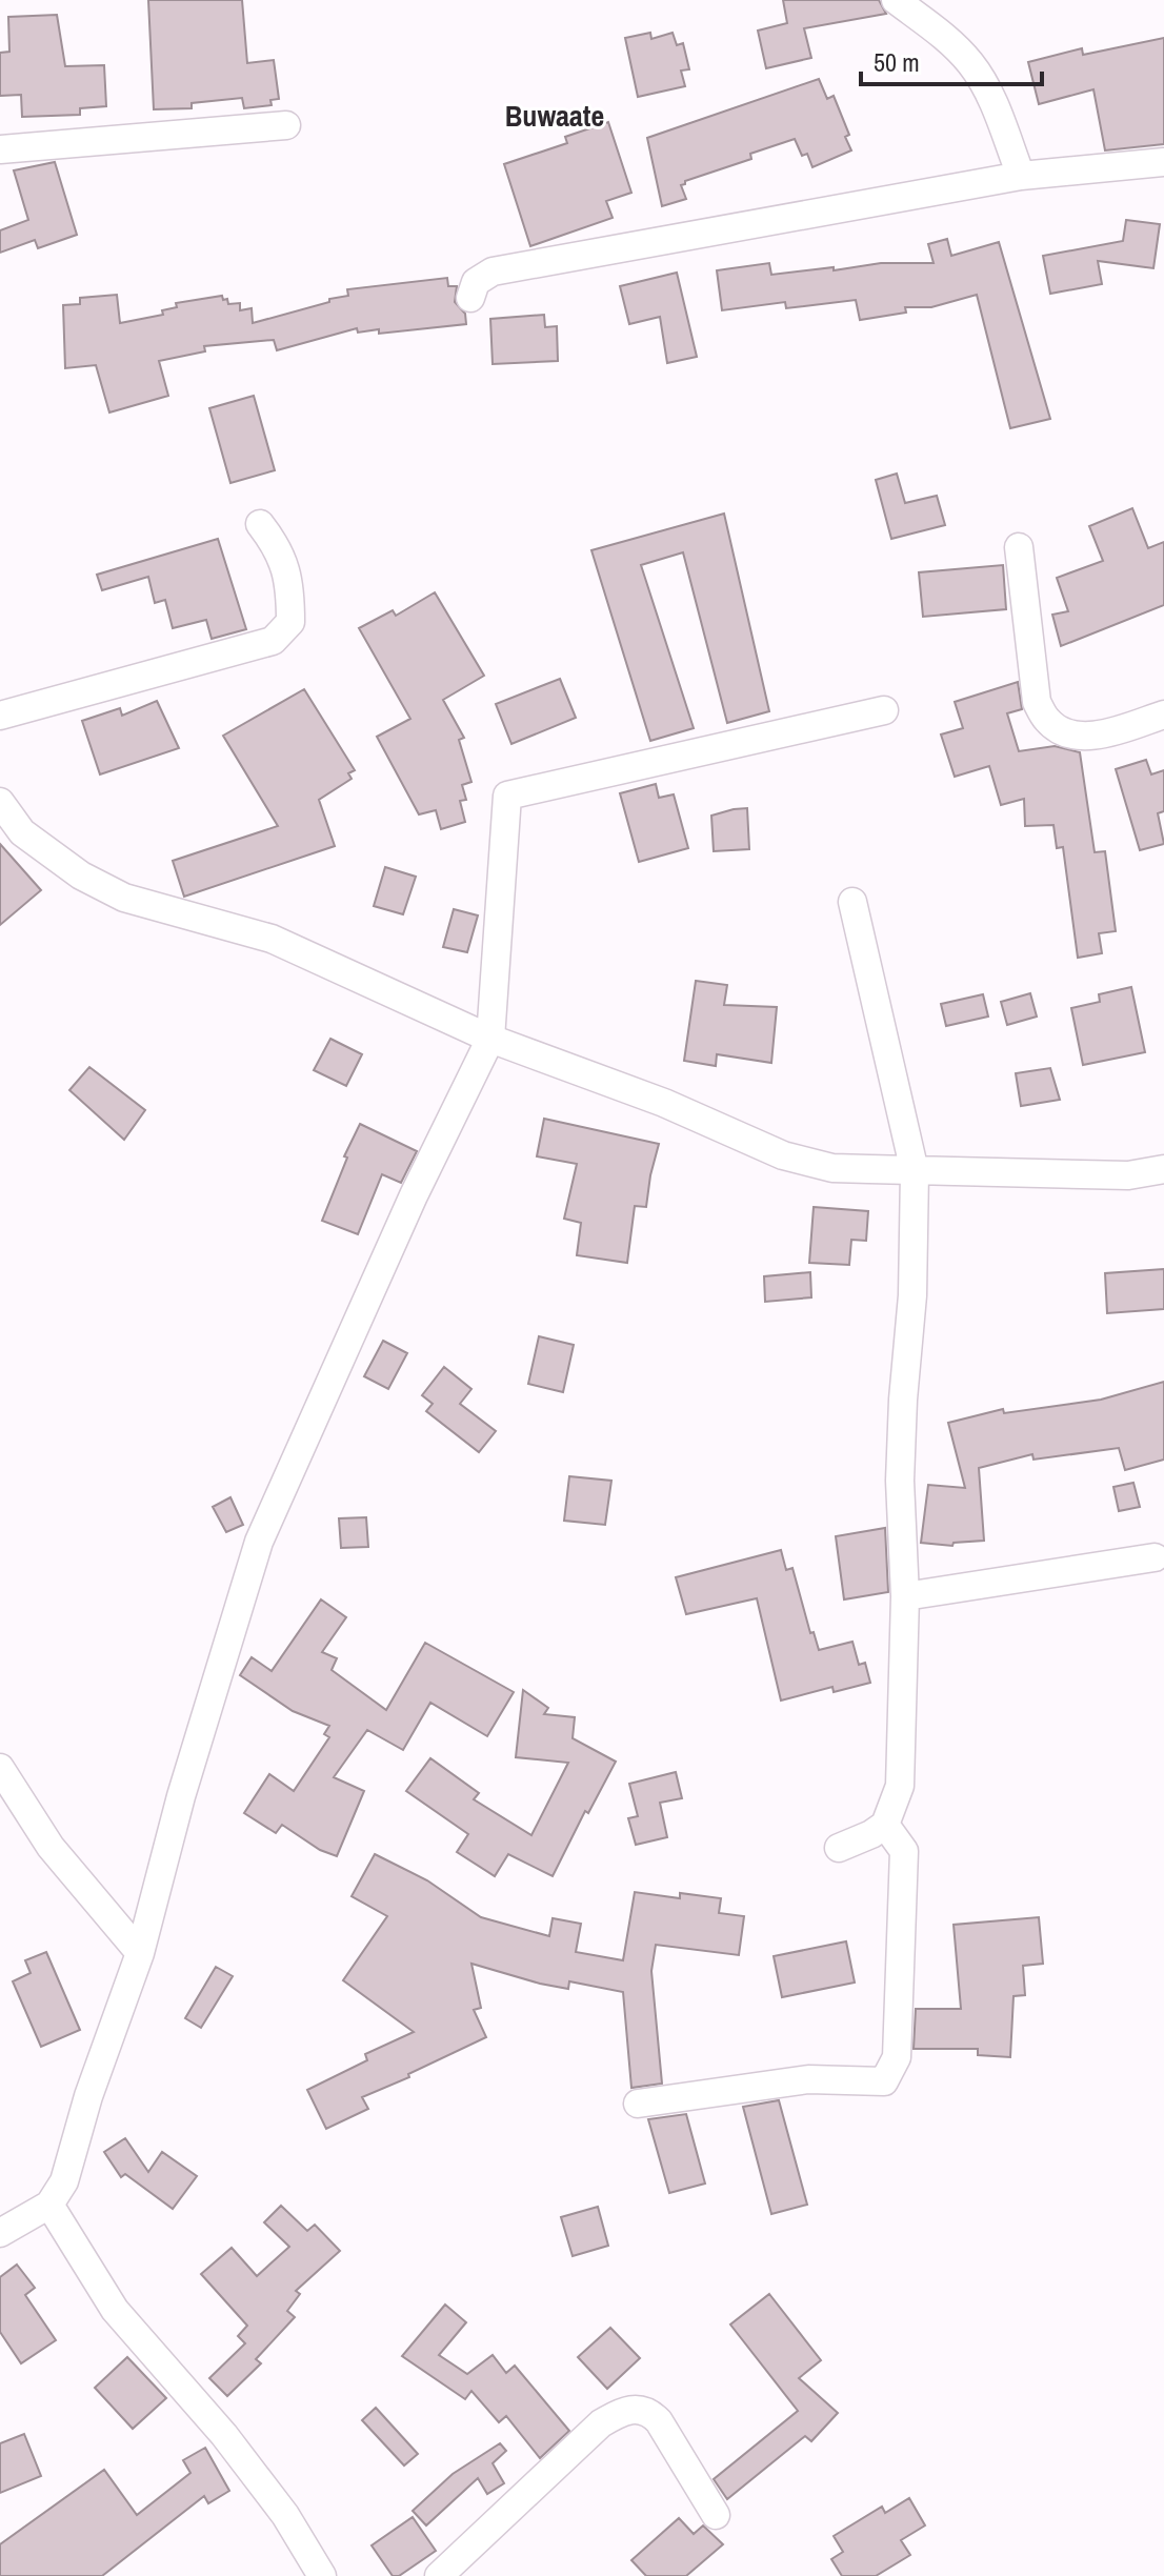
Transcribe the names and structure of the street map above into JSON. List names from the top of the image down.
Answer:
{
  "districts": ["Buwaate"],
  "scale_bar": "50 m"
}
